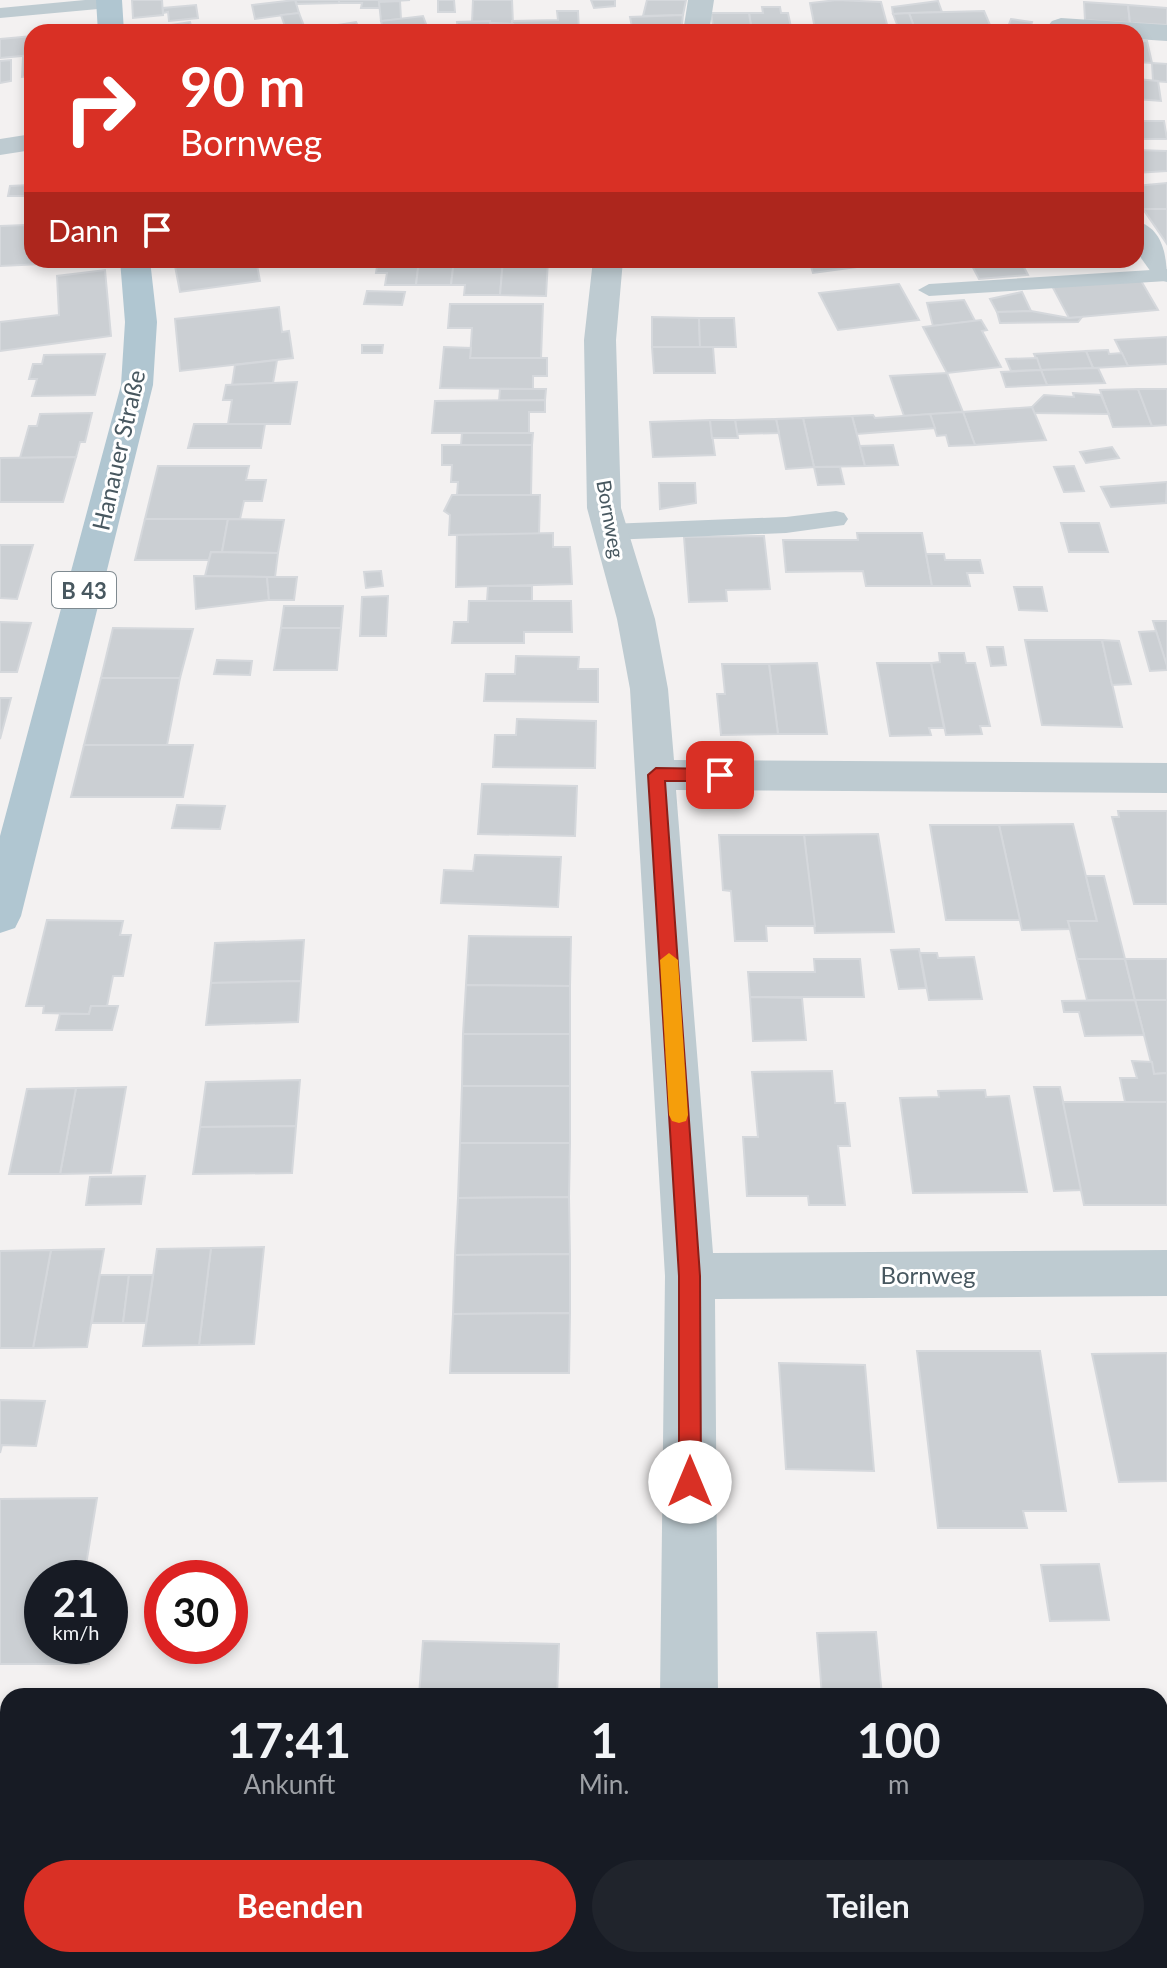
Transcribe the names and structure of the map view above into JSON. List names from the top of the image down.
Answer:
{
  "streets": {
    "main road": ["Hanauer Straße", "B 43"],
    "street": ["Bornweg"]
  },
  "page": {
    "turn": ["90 m", "Bornweg"],
    "then": "Dann",
    "speed": "21 km/h",
    "limit": "30",
    "eta": [
      "17:41",
      "Ankunft",
      "1",
      "Min.",
      "100",
      "m"
    ],
    "buttons": ["Beenden", "Teilen"]
  }
}
